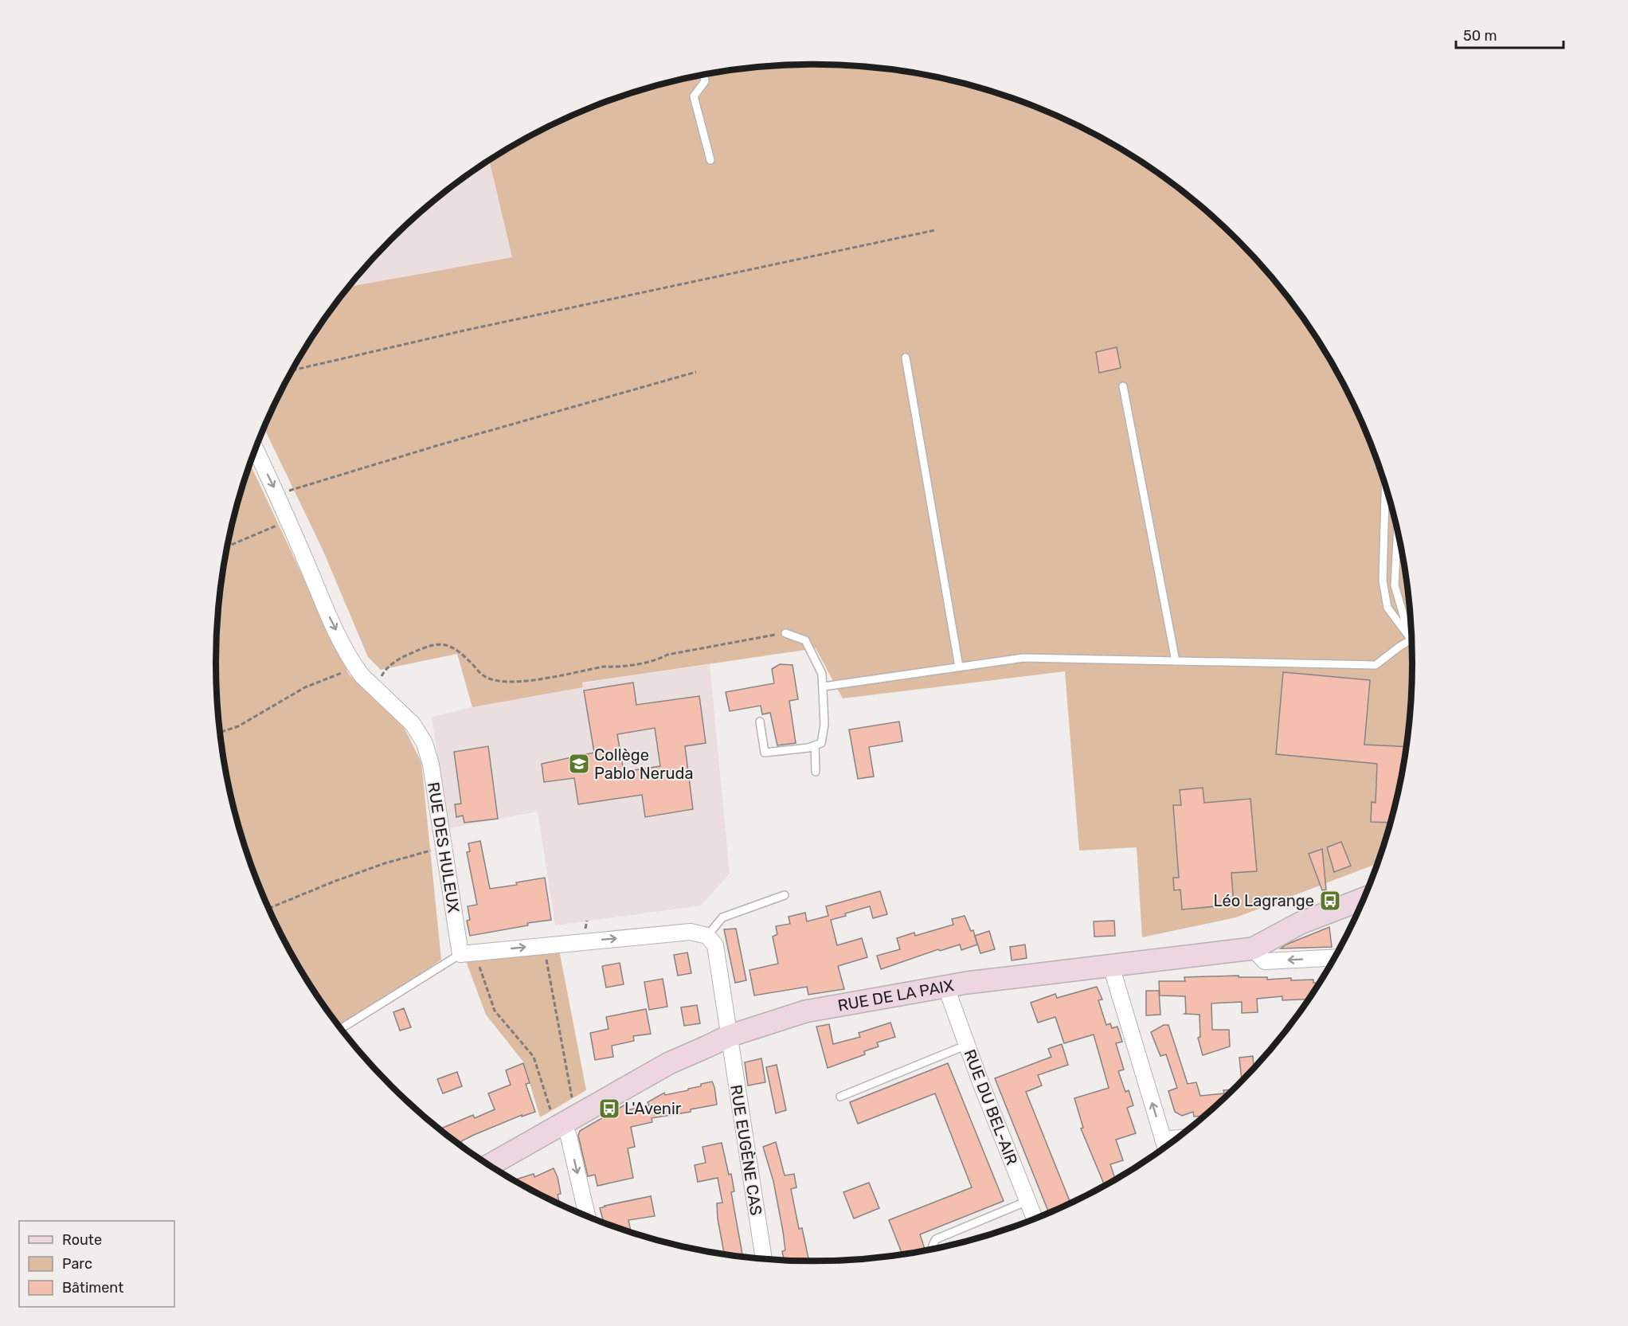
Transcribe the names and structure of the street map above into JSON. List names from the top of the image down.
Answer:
{
  "streets": {
    "street": [
      "RUE DES HULEUX",
      "RUE DE LA PAIX",
      "RUE DU BEL-AIR",
      "RUE EUGÈNE CAS"
    ]
  },
  "crossings": [
    ["RUE DE LA PAIX", "RUE DU BEL-AIR"],
    ["RUE DE LA PAIX", "RUE EUGÈNE CAS"]
  ],
  "one_way": ["RUE DES HULEUX"],
  "places": {
    "school or university": ["Collège Pablo Neruda"],
    "bus stop": ["Léo Lagrange", "L'Avenir"]
  },
  "legend": ["Route", "Parc", "Bâtiment"],
  "scale_bar": "50 m"
}
